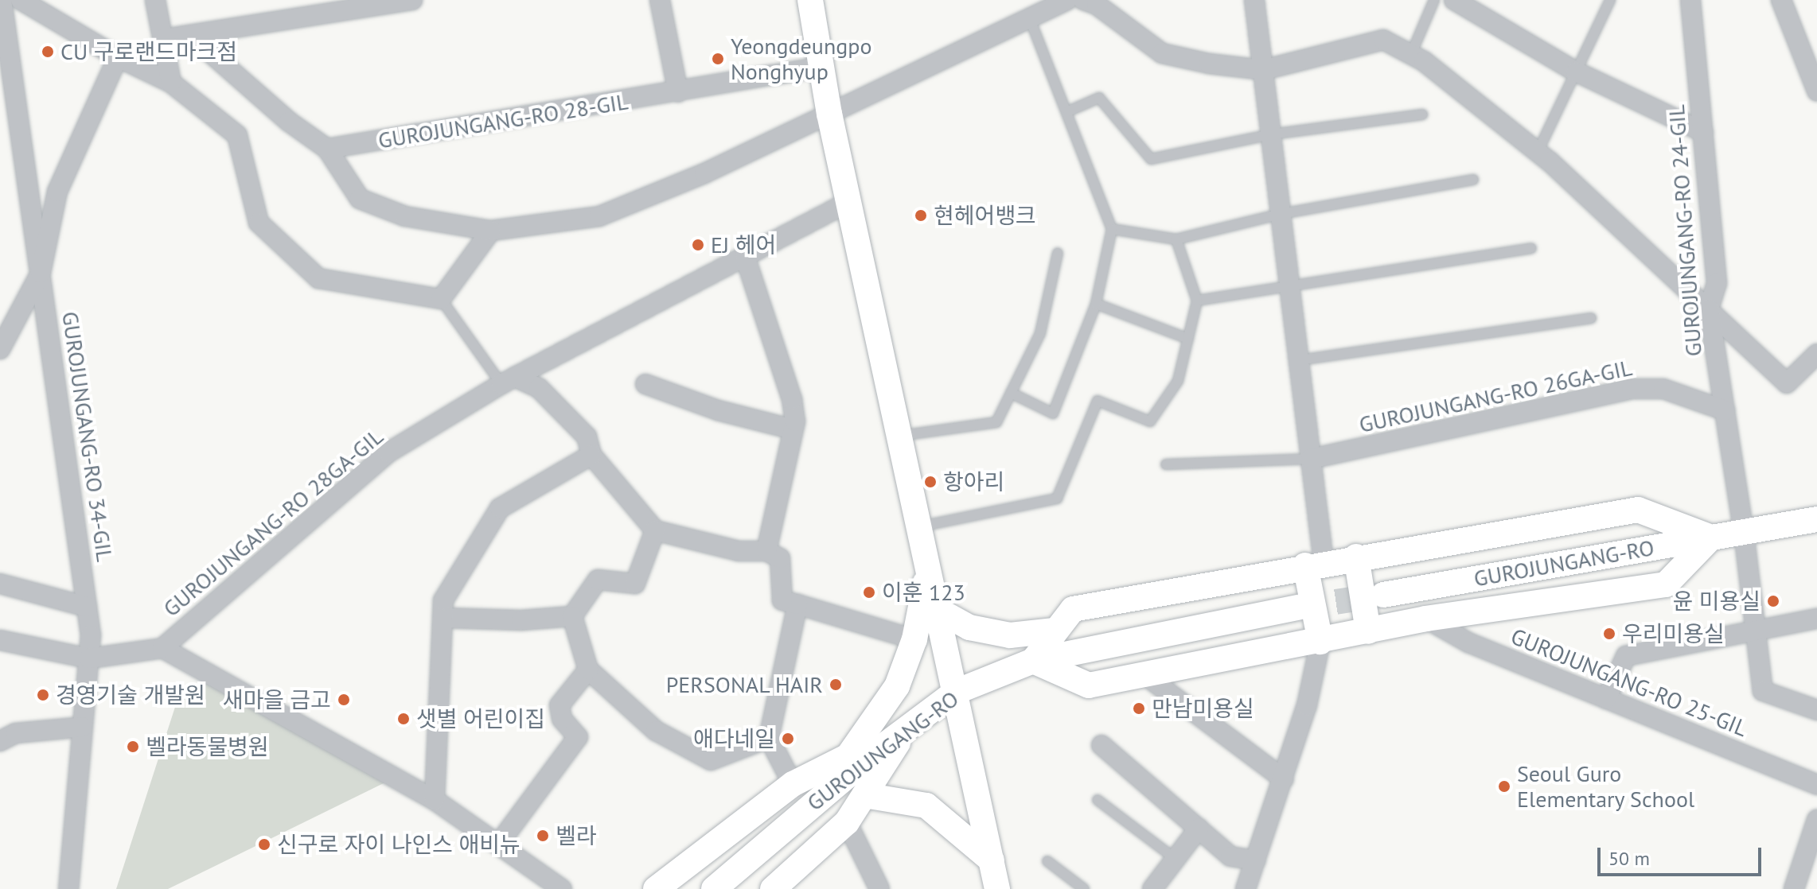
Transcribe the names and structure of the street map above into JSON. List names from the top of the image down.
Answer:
{
  "streets": {
    "street": [
      "GUROJUNGANG-RO 28-GIL",
      "GUROJUNGANG-RO 24-GIL",
      "GUROJUNGANG-RO 26GA-GIL",
      "GUROJUNGANG-RO 34-GIL",
      "GUROJUNGANG-RO 28GA-GIL",
      "GUROJUNGANG-RO",
      "GUROJUNGANG-RO 25-GIL"
    ]
  },
  "crossings": [
    ["GUROJUNGANG-RO 24-GIL", "GUROJUNGANG-RO 26GA-GIL"],
    ["GUROJUNGANG-RO 24-GIL", "GUROJUNGANG-RO"]
  ],
  "places": [
    "CU 구로랜드마크점",
    "Yeongdeungpo Nonghyup",
    "현헤어뱅크",
    "EJ 헤어",
    "항아리",
    "이훈 123",
    "윤 미용실",
    "우리미용실",
    "PERSONAL HAIR",
    "경영기술 개발원",
    "새마을 금고",
    "만남미용실",
    "샛별 어린이집",
    "애다네일",
    "벨라동물병원",
    "Seoul Guro Elementary School",
    "벨라",
    "신구로 자이 나인스 애비뉴"
  ],
  "scale_bar": "50 m"
}
